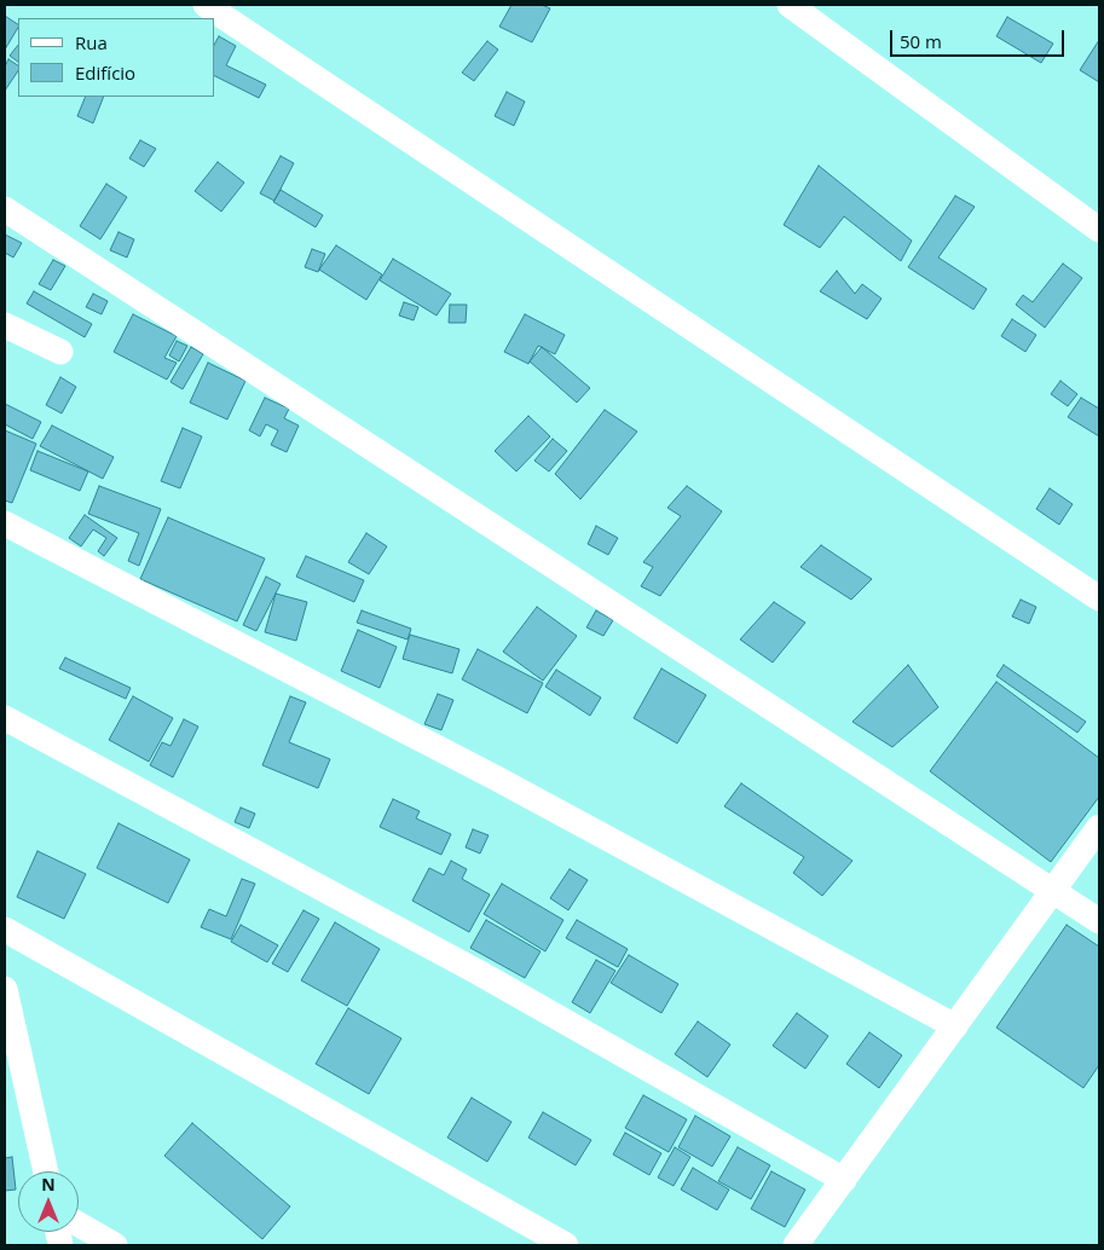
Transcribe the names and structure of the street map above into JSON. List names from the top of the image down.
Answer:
{
  "legend": ["Rua", "Edifício"],
  "scale_bar": "50 m",
  "north": "top"
}
